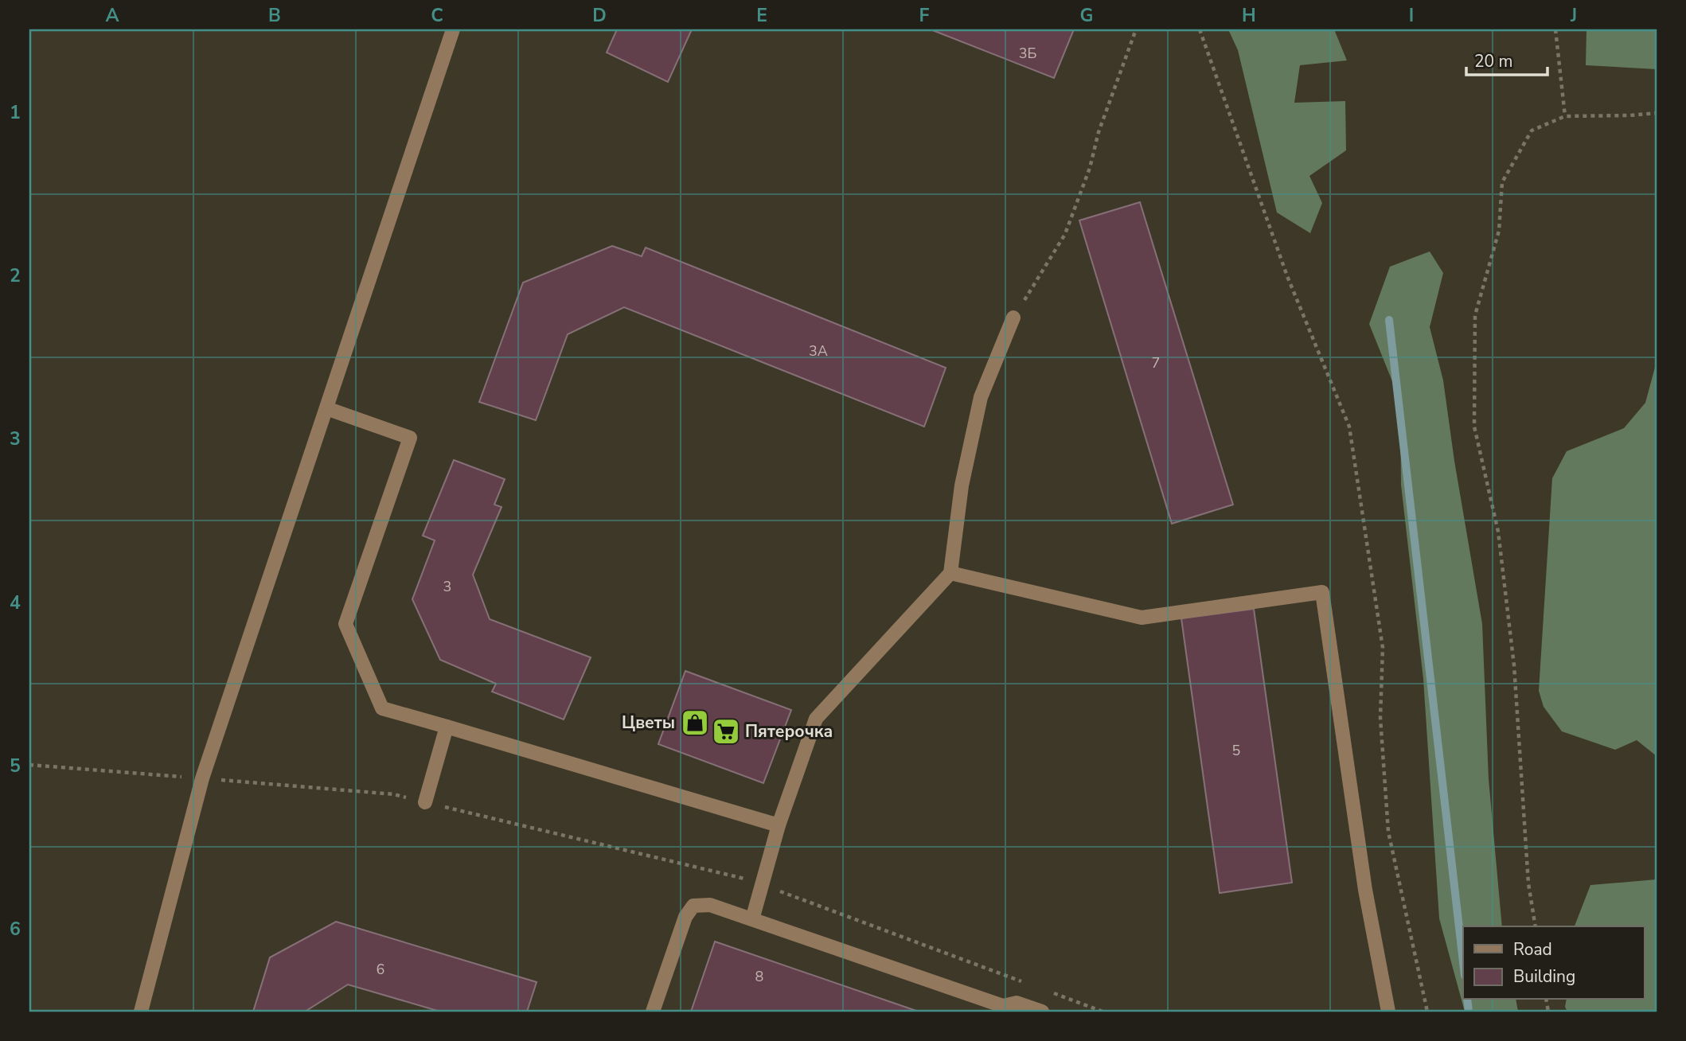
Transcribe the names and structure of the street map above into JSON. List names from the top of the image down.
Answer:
{
  "places": {
    "shop": ["Цветы"],
    "supermarket": ["Пятерочка"]
  },
  "house_numbers": [
    "3Б",
    "3А",
    "7",
    "3",
    "5",
    "6",
    "8"
  ],
  "legend": ["Road", "Building"],
  "scale_bar": "20 m",
  "grid": {
    "columns": [
      "A",
      "B",
      "C",
      "D",
      "E",
      "F",
      "G",
      "H",
      "I",
      "J"
    ],
    "rows": [
      "1",
      "2",
      "3",
      "4",
      "5",
      "6"
    ]
  }
}
